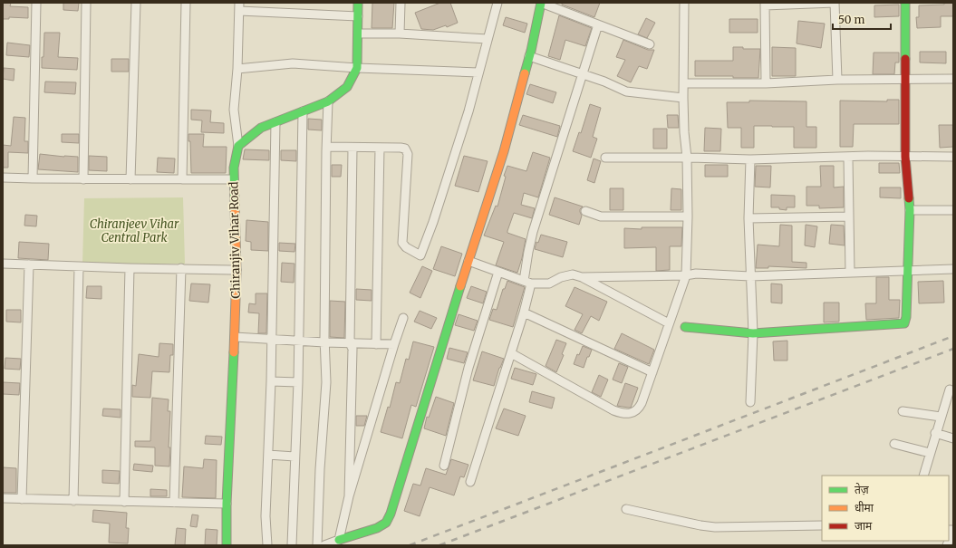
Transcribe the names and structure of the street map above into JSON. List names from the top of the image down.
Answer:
{
  "streets": {
    "street": ["Chiranjiv Vihar Road"]
  },
  "parks": ["Chiranjeev Vihar Central Park"],
  "legend": ["तेज़", "धीमा", "जाम"],
  "scale_bar": "50 m"
}
